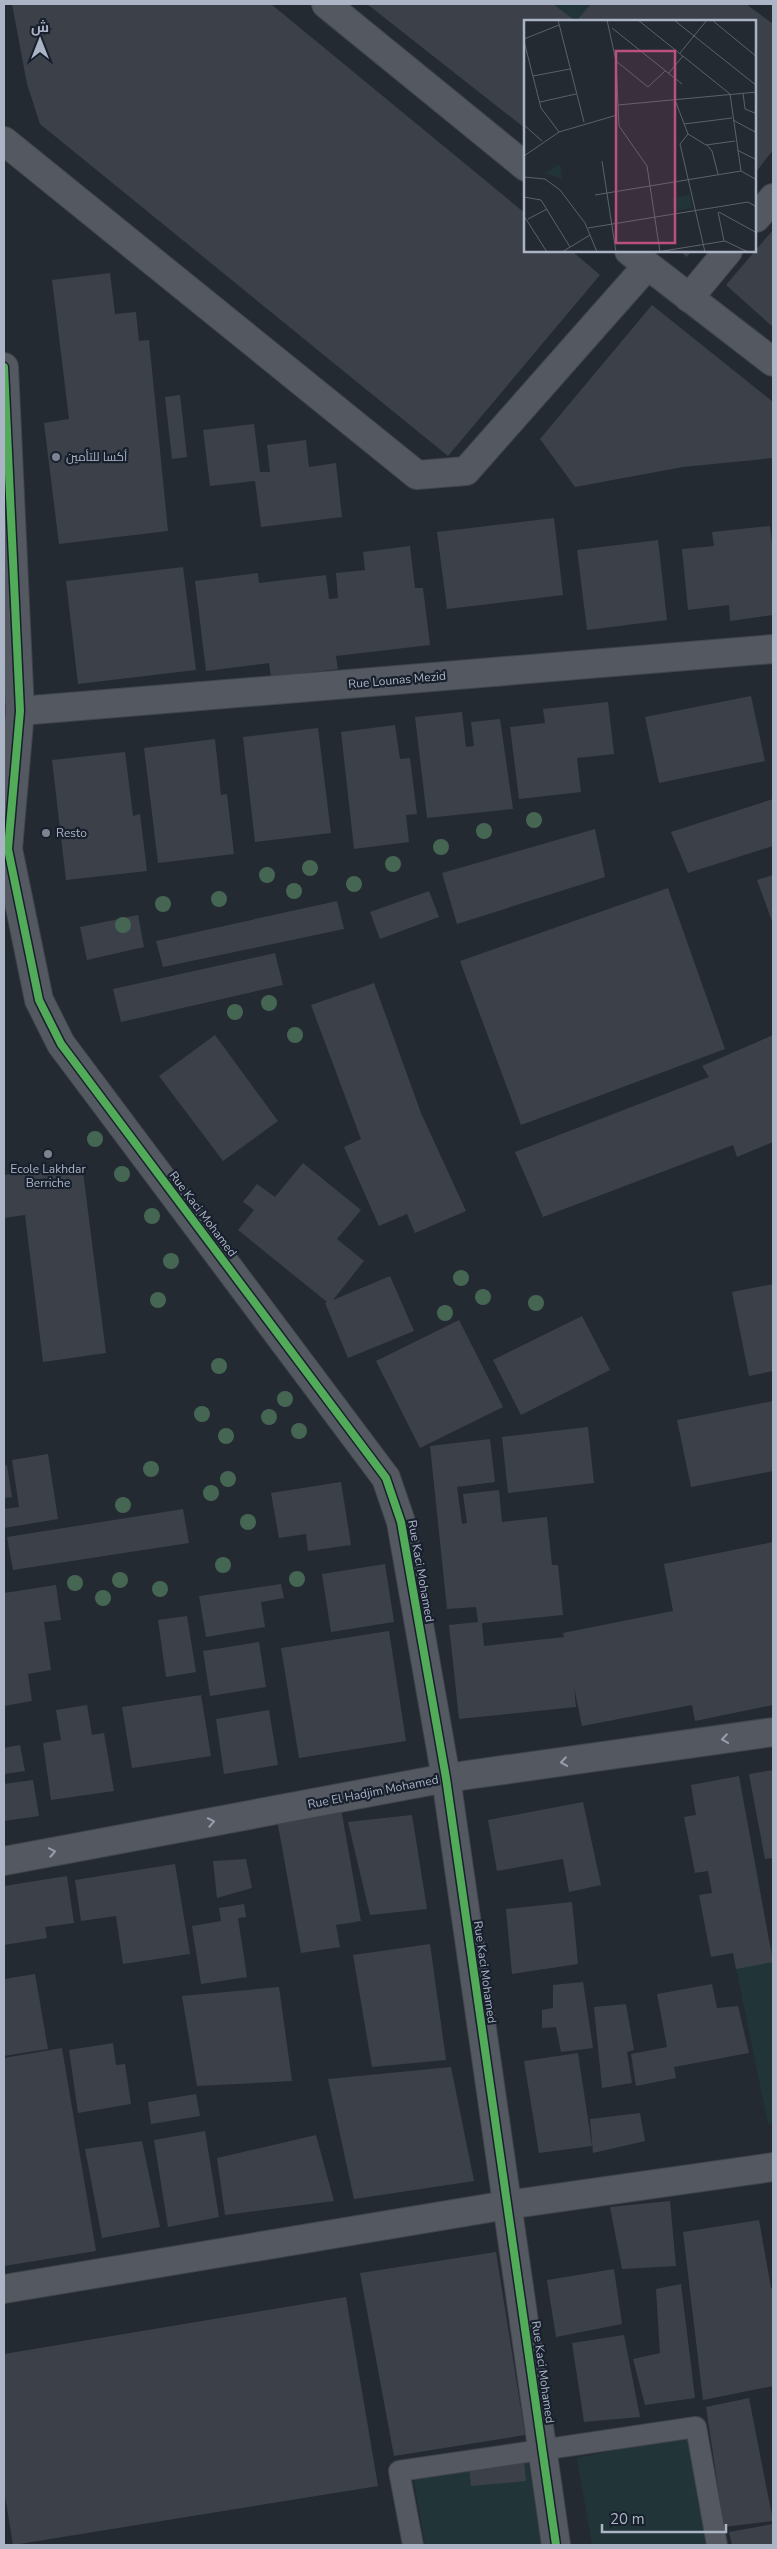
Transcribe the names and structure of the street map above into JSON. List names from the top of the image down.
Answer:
{
  "streets": {
    "street": ["Rue Lounas Mezid", "Rue Kaci Mohamed", "Rue El Hadjim Mohamed"]
  },
  "crossings": [
    ["Rue Lounas Mezid", "Rue Kaci Mohamed"],
    ["Rue Kaci Mohamed", "Rue El Hadjim Mohamed"]
  ],
  "places": ["أكسا للتأمين", "Resto", "Ecole Lakhdar Berriche"],
  "scale_bar": "20 m",
  "north": "top"
}
